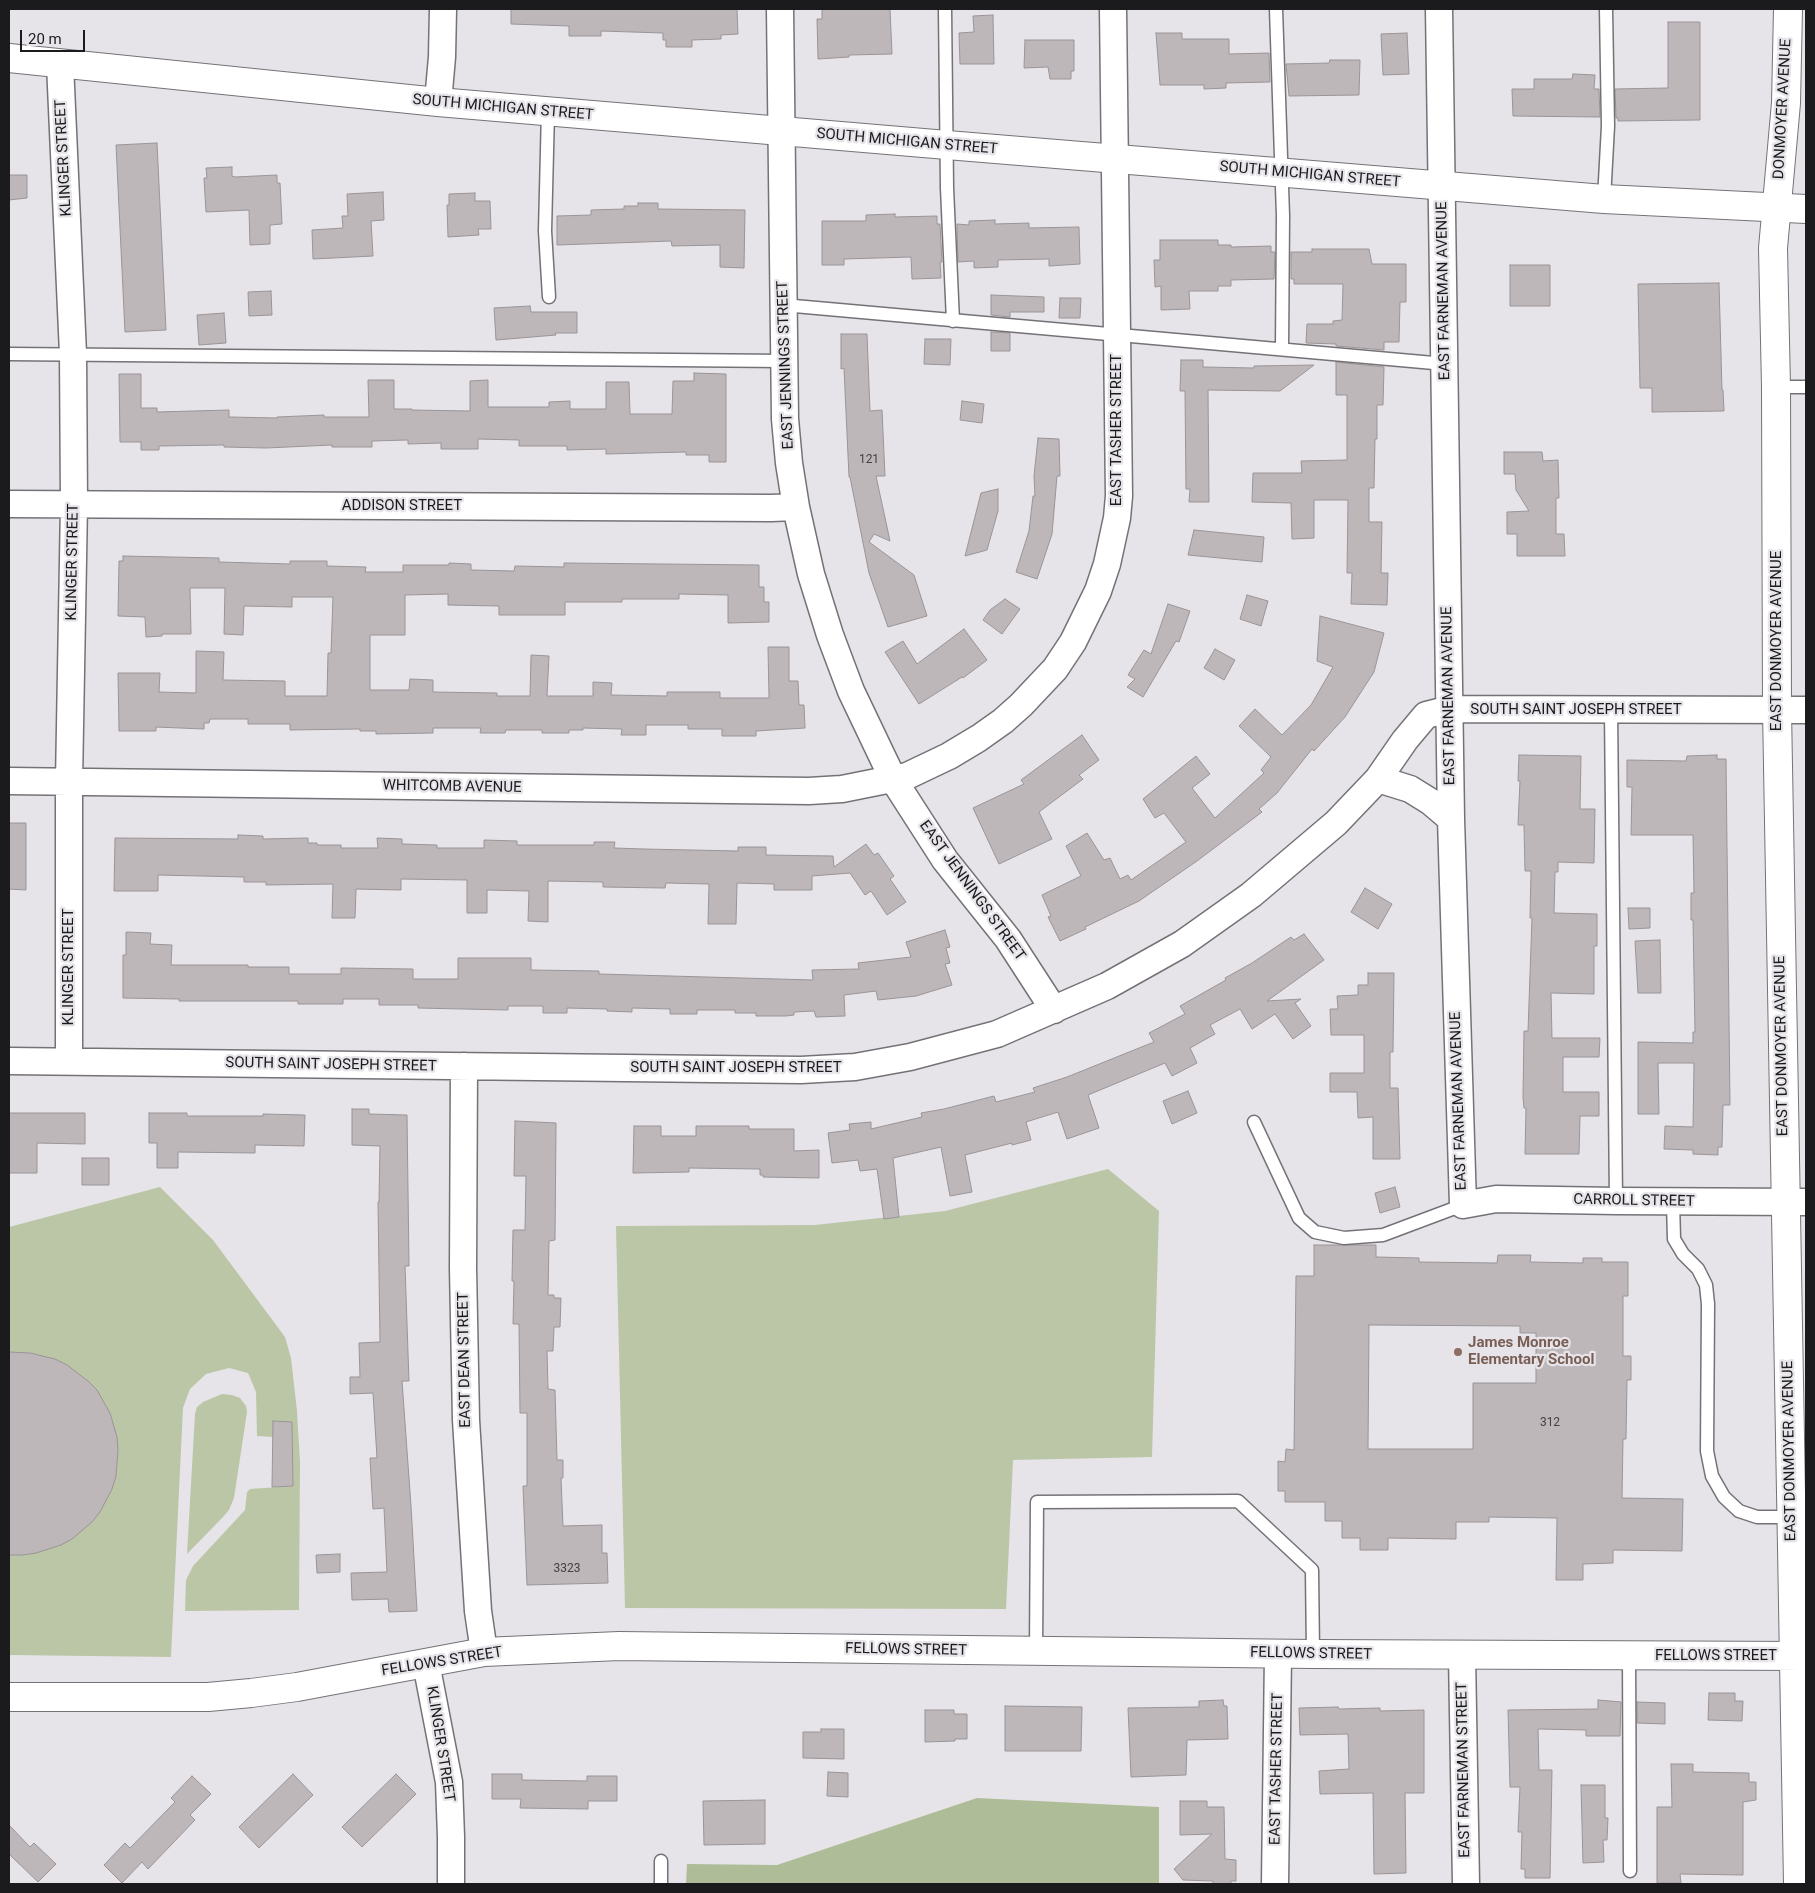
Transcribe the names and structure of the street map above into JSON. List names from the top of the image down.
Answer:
{
  "streets": {
    "street": [
      "SOUTH MICHIGAN STREET",
      "DONMOYER AVENUE",
      "KLINGER STREET",
      "EAST FARNEMAN AVENUE",
      "EAST JENNINGS STREET",
      "EAST TASHER STREET",
      "ADDISON STREET",
      "EAST DONMOYER AVENUE",
      "SOUTH SAINT JOSEPH STREET",
      "WHITCOMB AVENUE",
      "CARROLL STREET",
      "EAST DEAN STREET",
      "FELLOWS STREET",
      "EAST FARNEMAN STREET"
    ]
  },
  "crossings": [
    ["SOUTH MICHIGAN STREET", "DONMOYER AVENUE"],
    ["SOUTH MICHIGAN STREET", "KLINGER STREET"],
    ["SOUTH MICHIGAN STREET", "EAST FARNEMAN AVENUE"],
    ["SOUTH MICHIGAN STREET", "EAST JENNINGS STREET"],
    ["SOUTH MICHIGAN STREET", "EAST TASHER STREET"],
    ["SOUTH MICHIGAN STREET", "EAST DONMOYER AVENUE"],
    ["DONMOYER AVENUE", "EAST DONMOYER AVENUE"],
    ["KLINGER STREET", "ADDISON STREET"],
    ["KLINGER STREET", "SOUTH SAINT JOSEPH STREET"],
    ["KLINGER STREET", "WHITCOMB AVENUE"],
    ["KLINGER STREET", "FELLOWS STREET"],
    ["EAST FARNEMAN AVENUE", "SOUTH SAINT JOSEPH STREET"],
    ["EAST FARNEMAN AVENUE", "CARROLL STREET"],
    ["EAST JENNINGS STREET", "EAST TASHER STREET"],
    ["EAST JENNINGS STREET", "ADDISON STREET"],
    ["EAST JENNINGS STREET", "SOUTH SAINT JOSEPH STREET"],
    ["EAST JENNINGS STREET", "WHITCOMB AVENUE"],
    ["EAST TASHER STREET", "WHITCOMB AVENUE"],
    ["EAST TASHER STREET", "FELLOWS STREET"],
    ["EAST DONMOYER AVENUE", "SOUTH SAINT JOSEPH STREET"],
    ["EAST DONMOYER AVENUE", "CARROLL STREET"],
    ["EAST DONMOYER AVENUE", "FELLOWS STREET"],
    ["SOUTH SAINT JOSEPH STREET", "EAST DEAN STREET"],
    ["EAST DEAN STREET", "FELLOWS STREET"],
    ["FELLOWS STREET", "EAST FARNEMAN STREET"]
  ],
  "places": ["James Monroe Elementary School"],
  "house_numbers": ["121", "312", "3323"],
  "scale_bar": "20 m"
}
